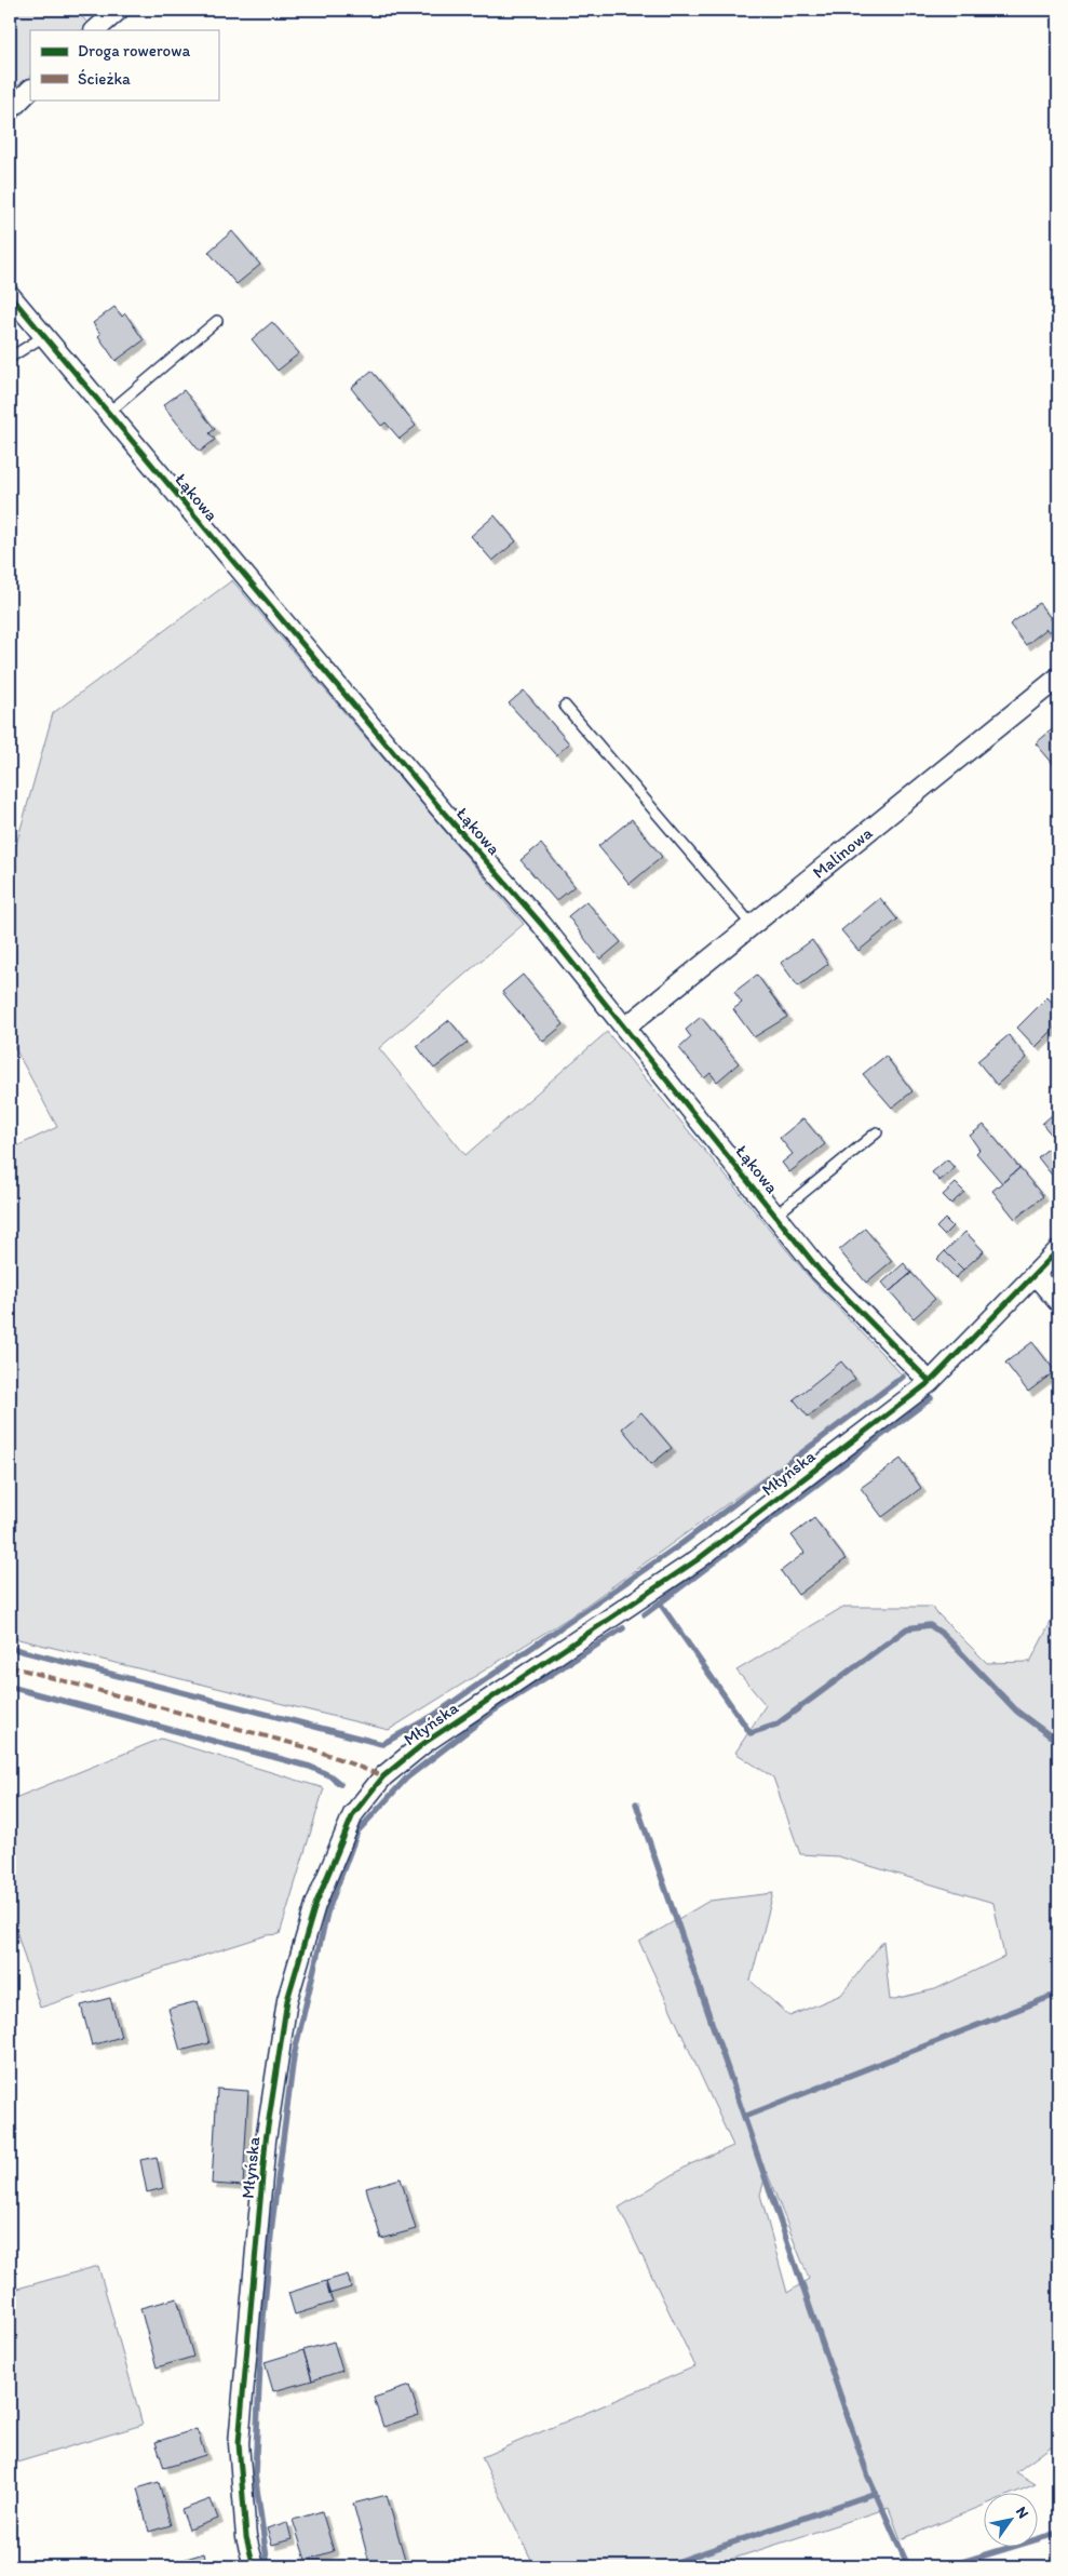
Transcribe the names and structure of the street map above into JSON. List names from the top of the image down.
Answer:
{
  "streets": {
    "street": ["Łąkowa", "Malinowa", "Młyńska"]
  },
  "crossings": [
    ["Łąkowa", "Malinowa"],
    ["Łąkowa", "Młyńska"]
  ],
  "legend": ["Droga rowerowa", "Ścieżka"],
  "north": "top right"
}
